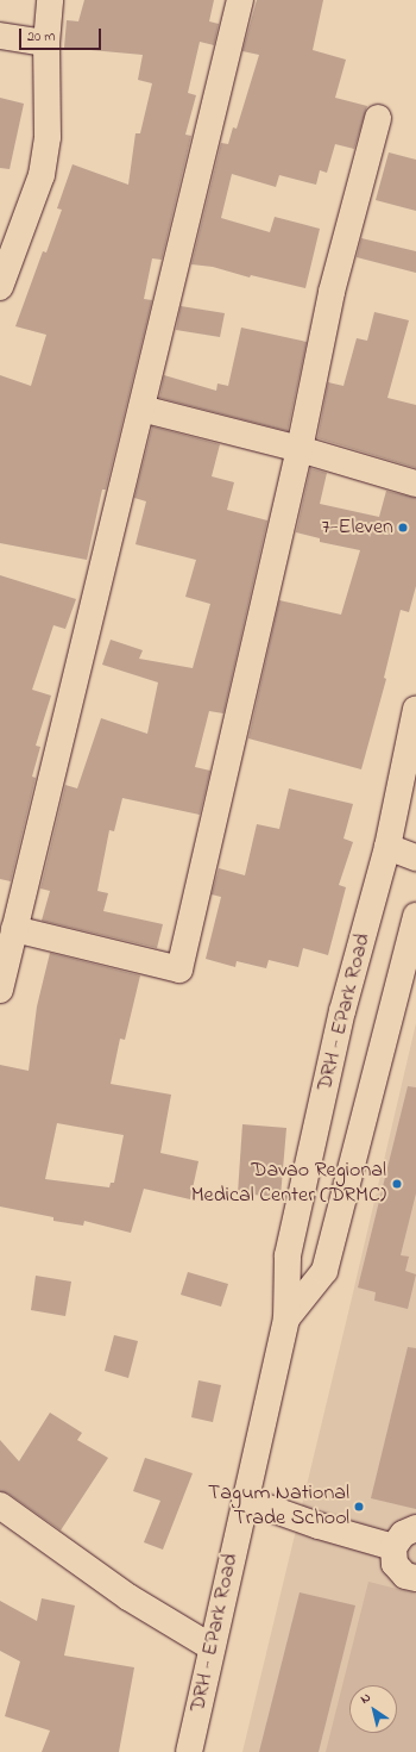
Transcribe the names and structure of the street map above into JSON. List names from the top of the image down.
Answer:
{
  "streets": {
    "street": ["DRH - EPark Road"]
  },
  "places": ["7-Eleven", "Davao Regional Medical Center (DRMC)", "Tagum National Trade School"],
  "scale_bar": "20 m",
  "north": "top left"
}
